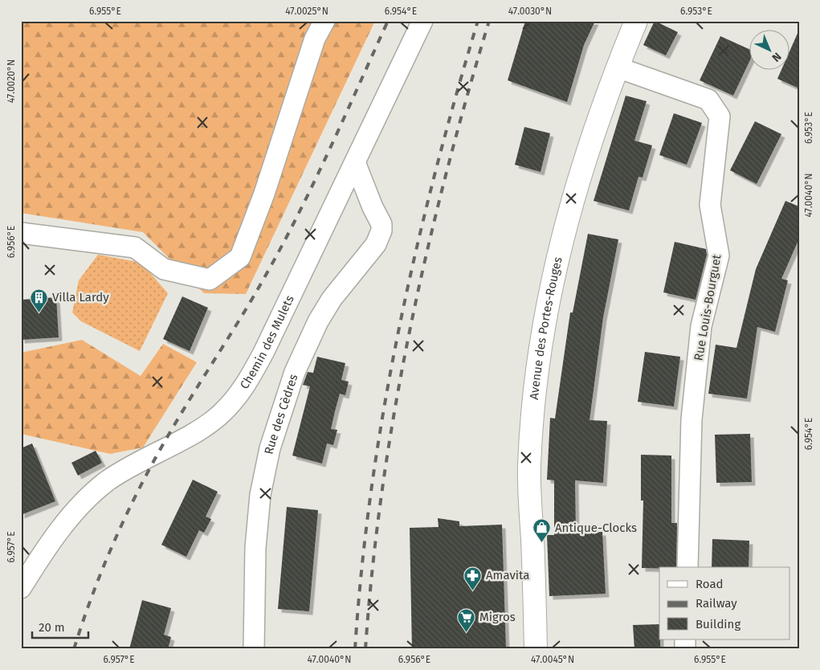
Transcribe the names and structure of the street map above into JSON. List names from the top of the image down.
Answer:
{
  "streets": {
    "main road": ["Avenue des Portes-Rouges"],
    "street": ["Rue Louis-Bourguet", "Chemin des Mulets", "Rue des Cèdres"]
  },
  "crossings": [
    ["Rue Louis-Bourguet", "Avenue des Portes-Rouges"],
    ["Chemin des Mulets", "Rue des Cèdres"]
  ],
  "places": {
    "building": ["Villa Lardy"],
    "shop": ["Antique-Clocks"],
    "pharmacy": ["Amavita"],
    "supermarket": ["Migros"]
  },
  "legend": ["Road", "Railway", "Building"],
  "scale_bar": "20 m",
  "north": "bottom right",
  "coordinates": [
    "6.955°E",
    "47.0025°N",
    "6.954°E",
    "47.0030°N",
    "6.953°E",
    "47.0020°N",
    "47.0040°N",
    "6.956°E",
    "6.957°E",
    "47.0045°N"
  ]
}
